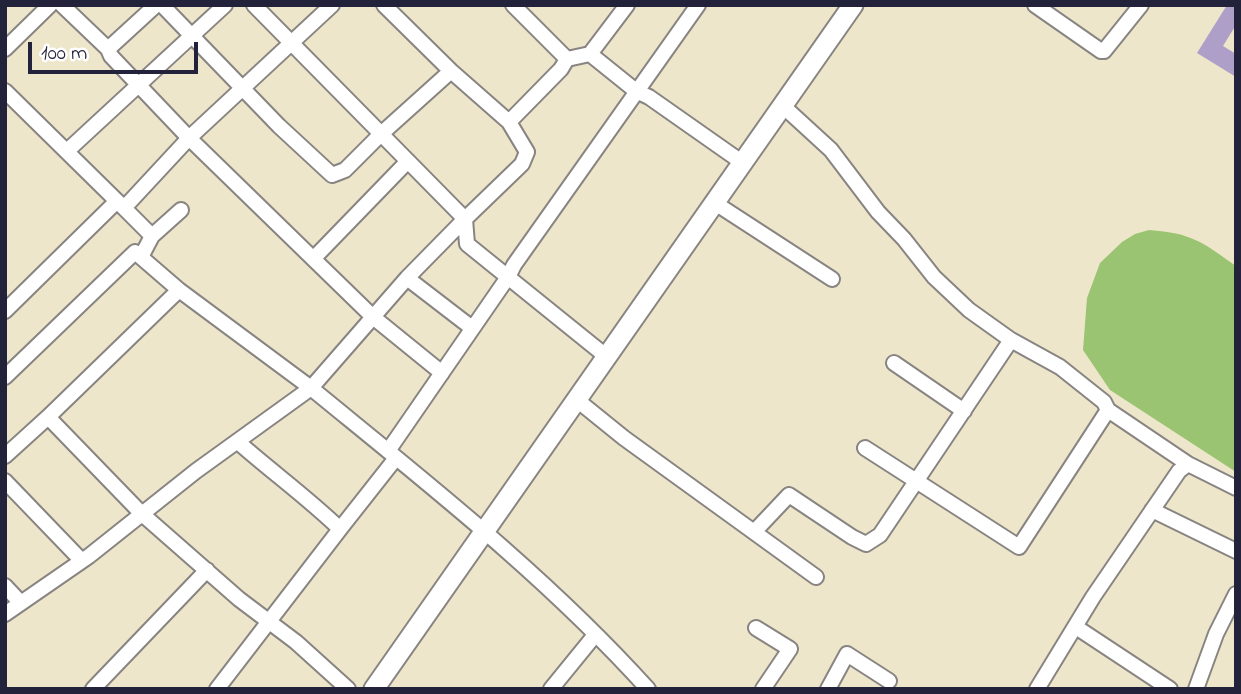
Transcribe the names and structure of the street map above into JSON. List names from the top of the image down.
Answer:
{
  "scale_bar": "100 m"
}
